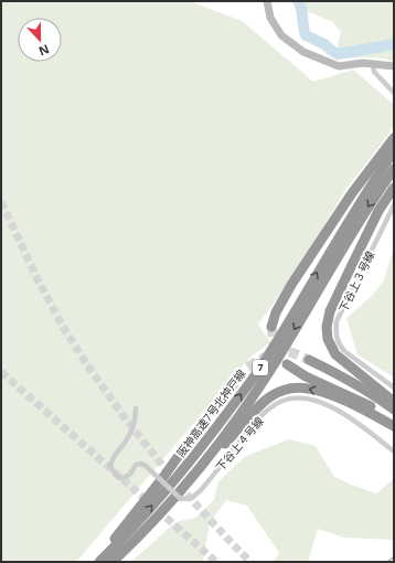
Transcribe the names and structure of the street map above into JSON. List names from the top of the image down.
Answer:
{
  "streets": {
    "highway": ["7", "阪神高速7号北神戸線"],
    "street": ["下谷上３号線", "下谷上４号線"]
  },
  "crossings": [
    ["7", "阪神高速7号北神戸線"]
  ],
  "north": "bottom"
}
